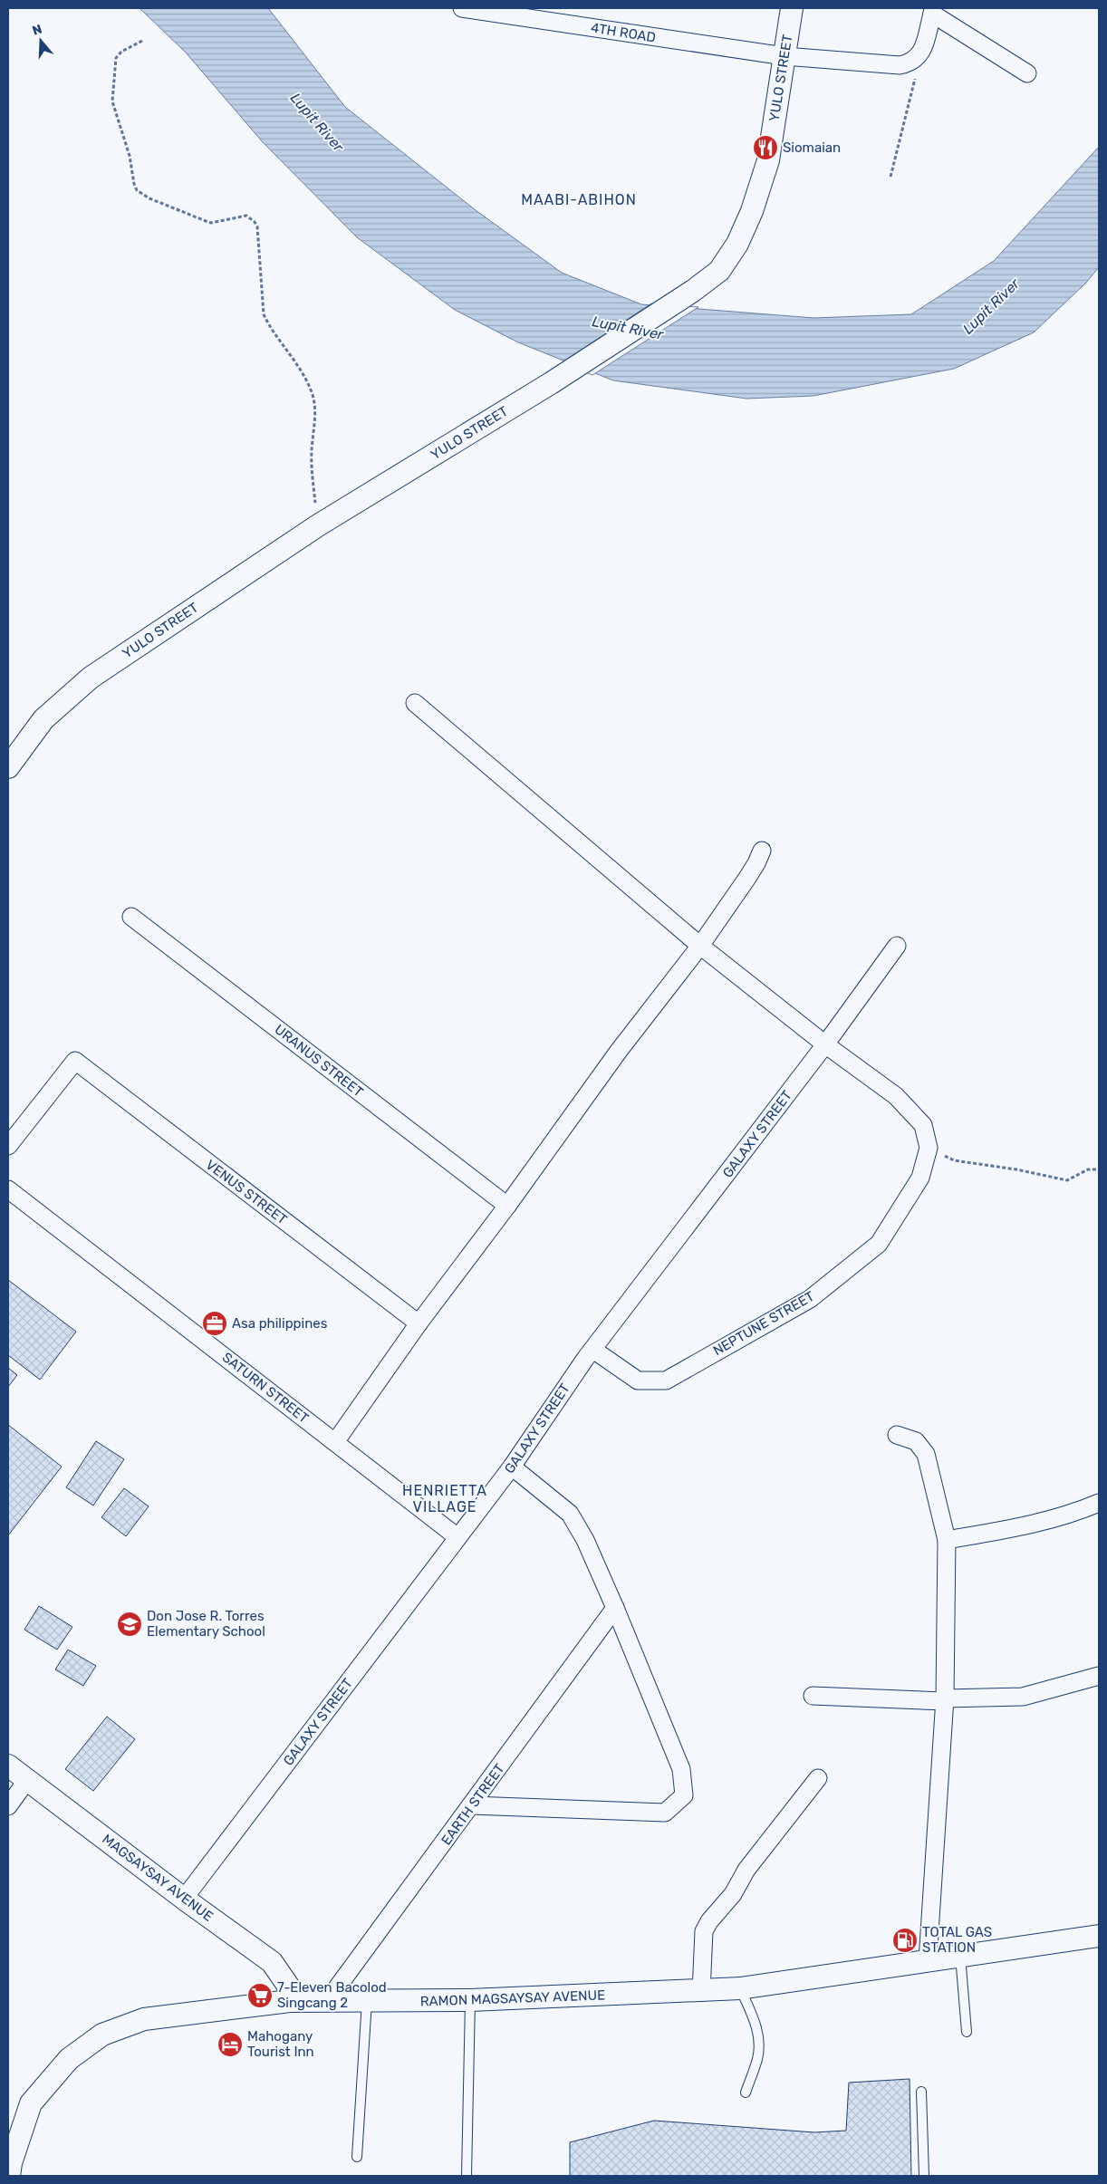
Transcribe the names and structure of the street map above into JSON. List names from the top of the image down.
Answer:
{
  "streets": {
    "street": [
      "4TH ROAD",
      "YULO STREET",
      "URANUS STREET",
      "GALAXY STREET",
      "VENUS STREET",
      "NEPTUNE STREET",
      "SATURN STREET",
      "EARTH STREET",
      "MAGSAYSAY AVENUE",
      "RAMON MAGSAYSAY AVENUE"
    ]
  },
  "crossings": [
    ["4TH ROAD", "YULO STREET"],
    ["GALAXY STREET", "NEPTUNE STREET"],
    ["GALAXY STREET", "SATURN STREET"],
    ["GALAXY STREET", "MAGSAYSAY AVENUE"],
    ["EARTH STREET", "RAMON MAGSAYSAY AVENUE"],
    ["MAGSAYSAY AVENUE", "RAMON MAGSAYSAY AVENUE"]
  ],
  "districts": ["MAABI-ABIHON", "HENRIETTA VILLAGE"],
  "water": ["Lupit River"],
  "places": {
    "restaurant": ["Siomaian"],
    "office": ["Asa philippines"],
    "school or university": ["Don Jose R. Torres Elementary School"],
    "fuel station": ["TOTAL GAS STATION"],
    "supermarket": ["7-Eleven Bacolod Singcang 2"],
    "hotel": ["Mahogany Tourist Inn"]
  },
  "north": "top"
}
